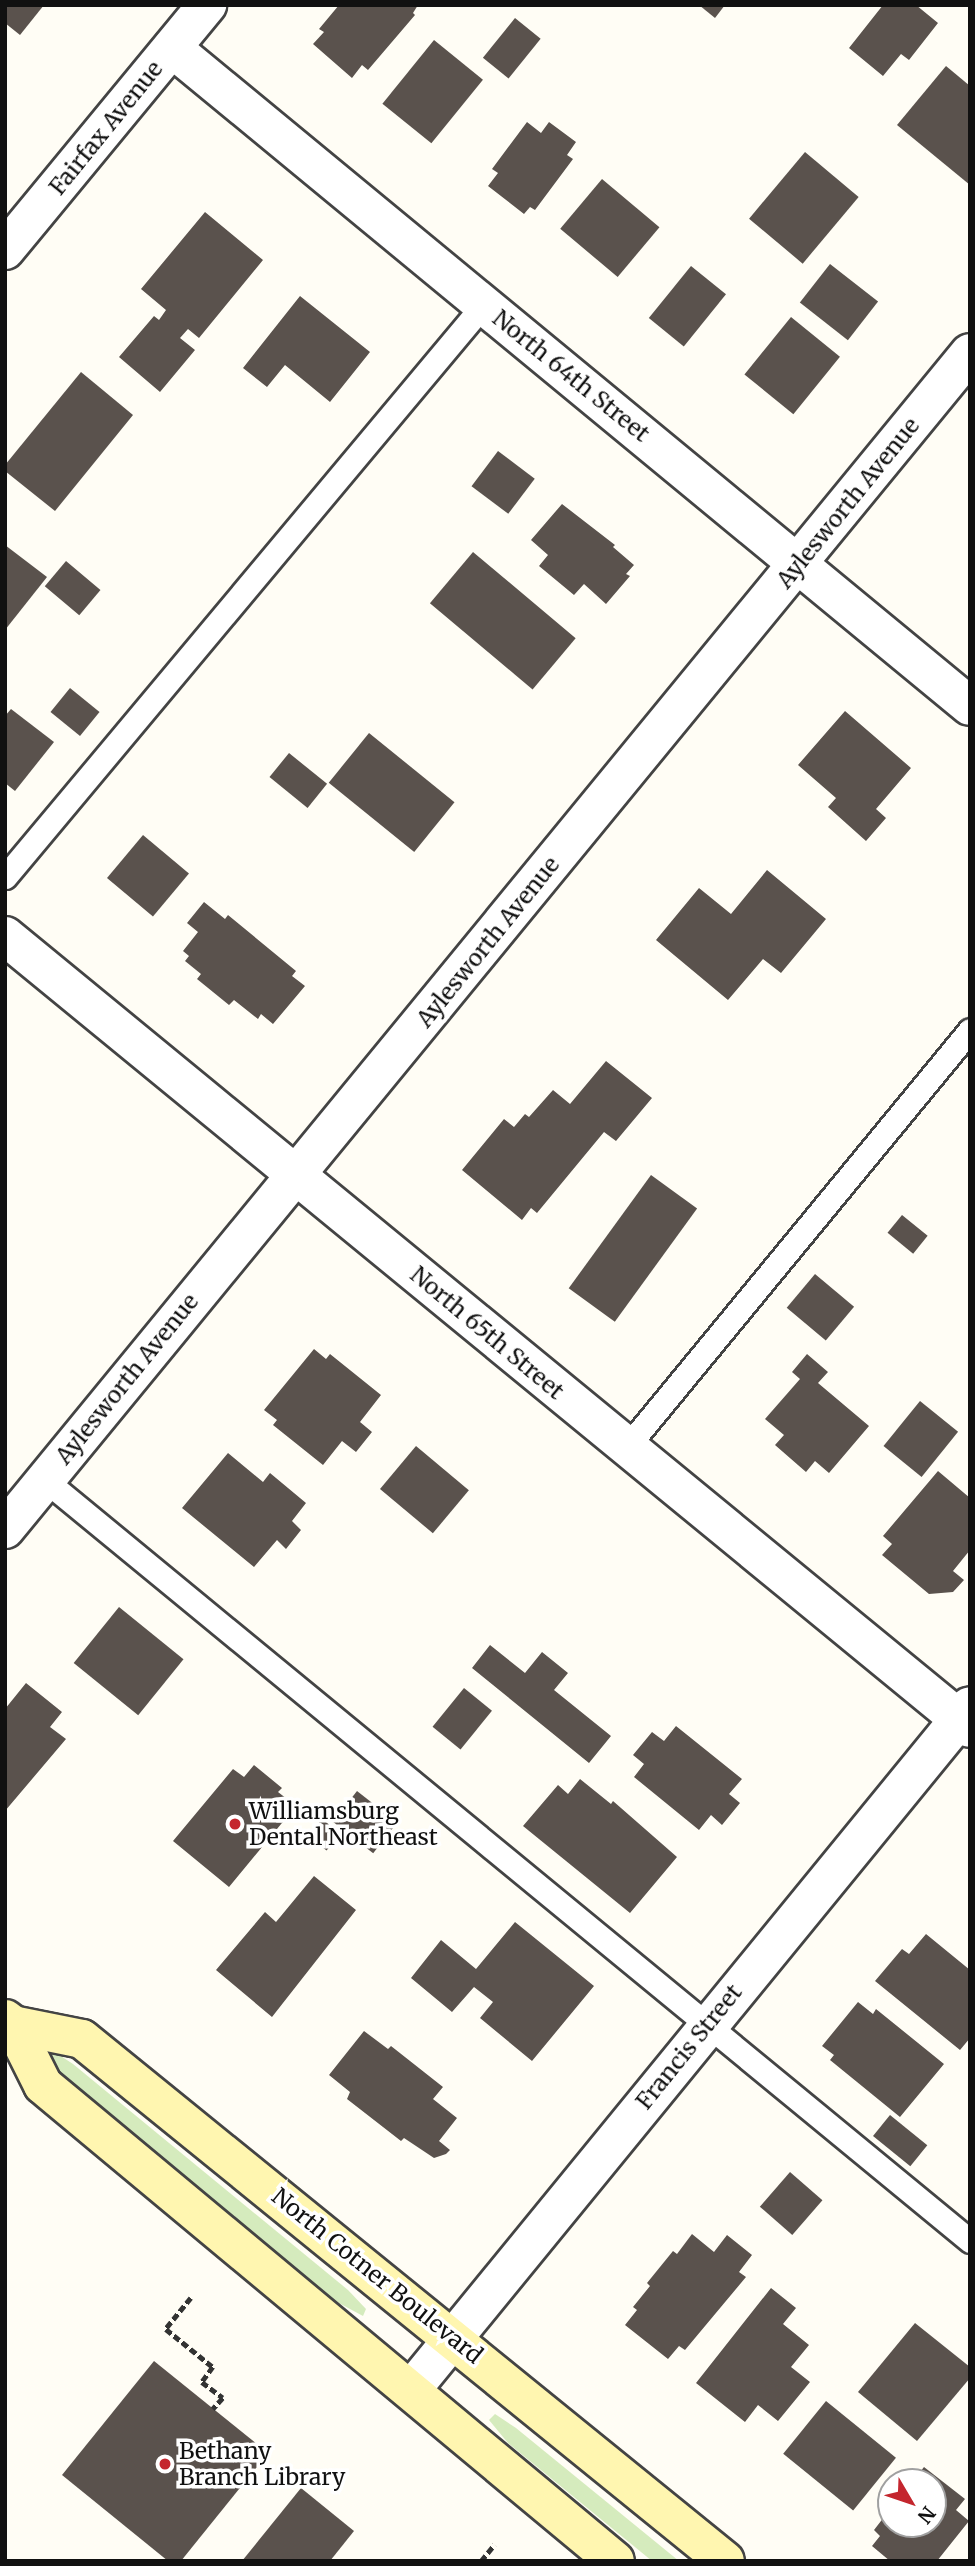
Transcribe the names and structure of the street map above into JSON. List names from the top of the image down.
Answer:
{
  "streets": {
    "main road": ["North Cotner Boulevard"],
    "street": [
      "Fairfax Avenue",
      "North 64th Street",
      "Aylesworth Avenue",
      "North 65th Street",
      "Francis Street"
    ]
  },
  "crossings": [
    ["Fairfax Avenue", "North 64th Street"],
    ["North 64th Street", "Aylesworth Avenue"],
    ["Aylesworth Avenue", "North 65th Street"],
    ["North 65th Street", "Francis Street"],
    ["Francis Street", "North Cotner Boulevard"]
  ],
  "places": ["Williamsburg Dental Northeast", "Bethany Branch Library"],
  "north": "bottom right"
}
